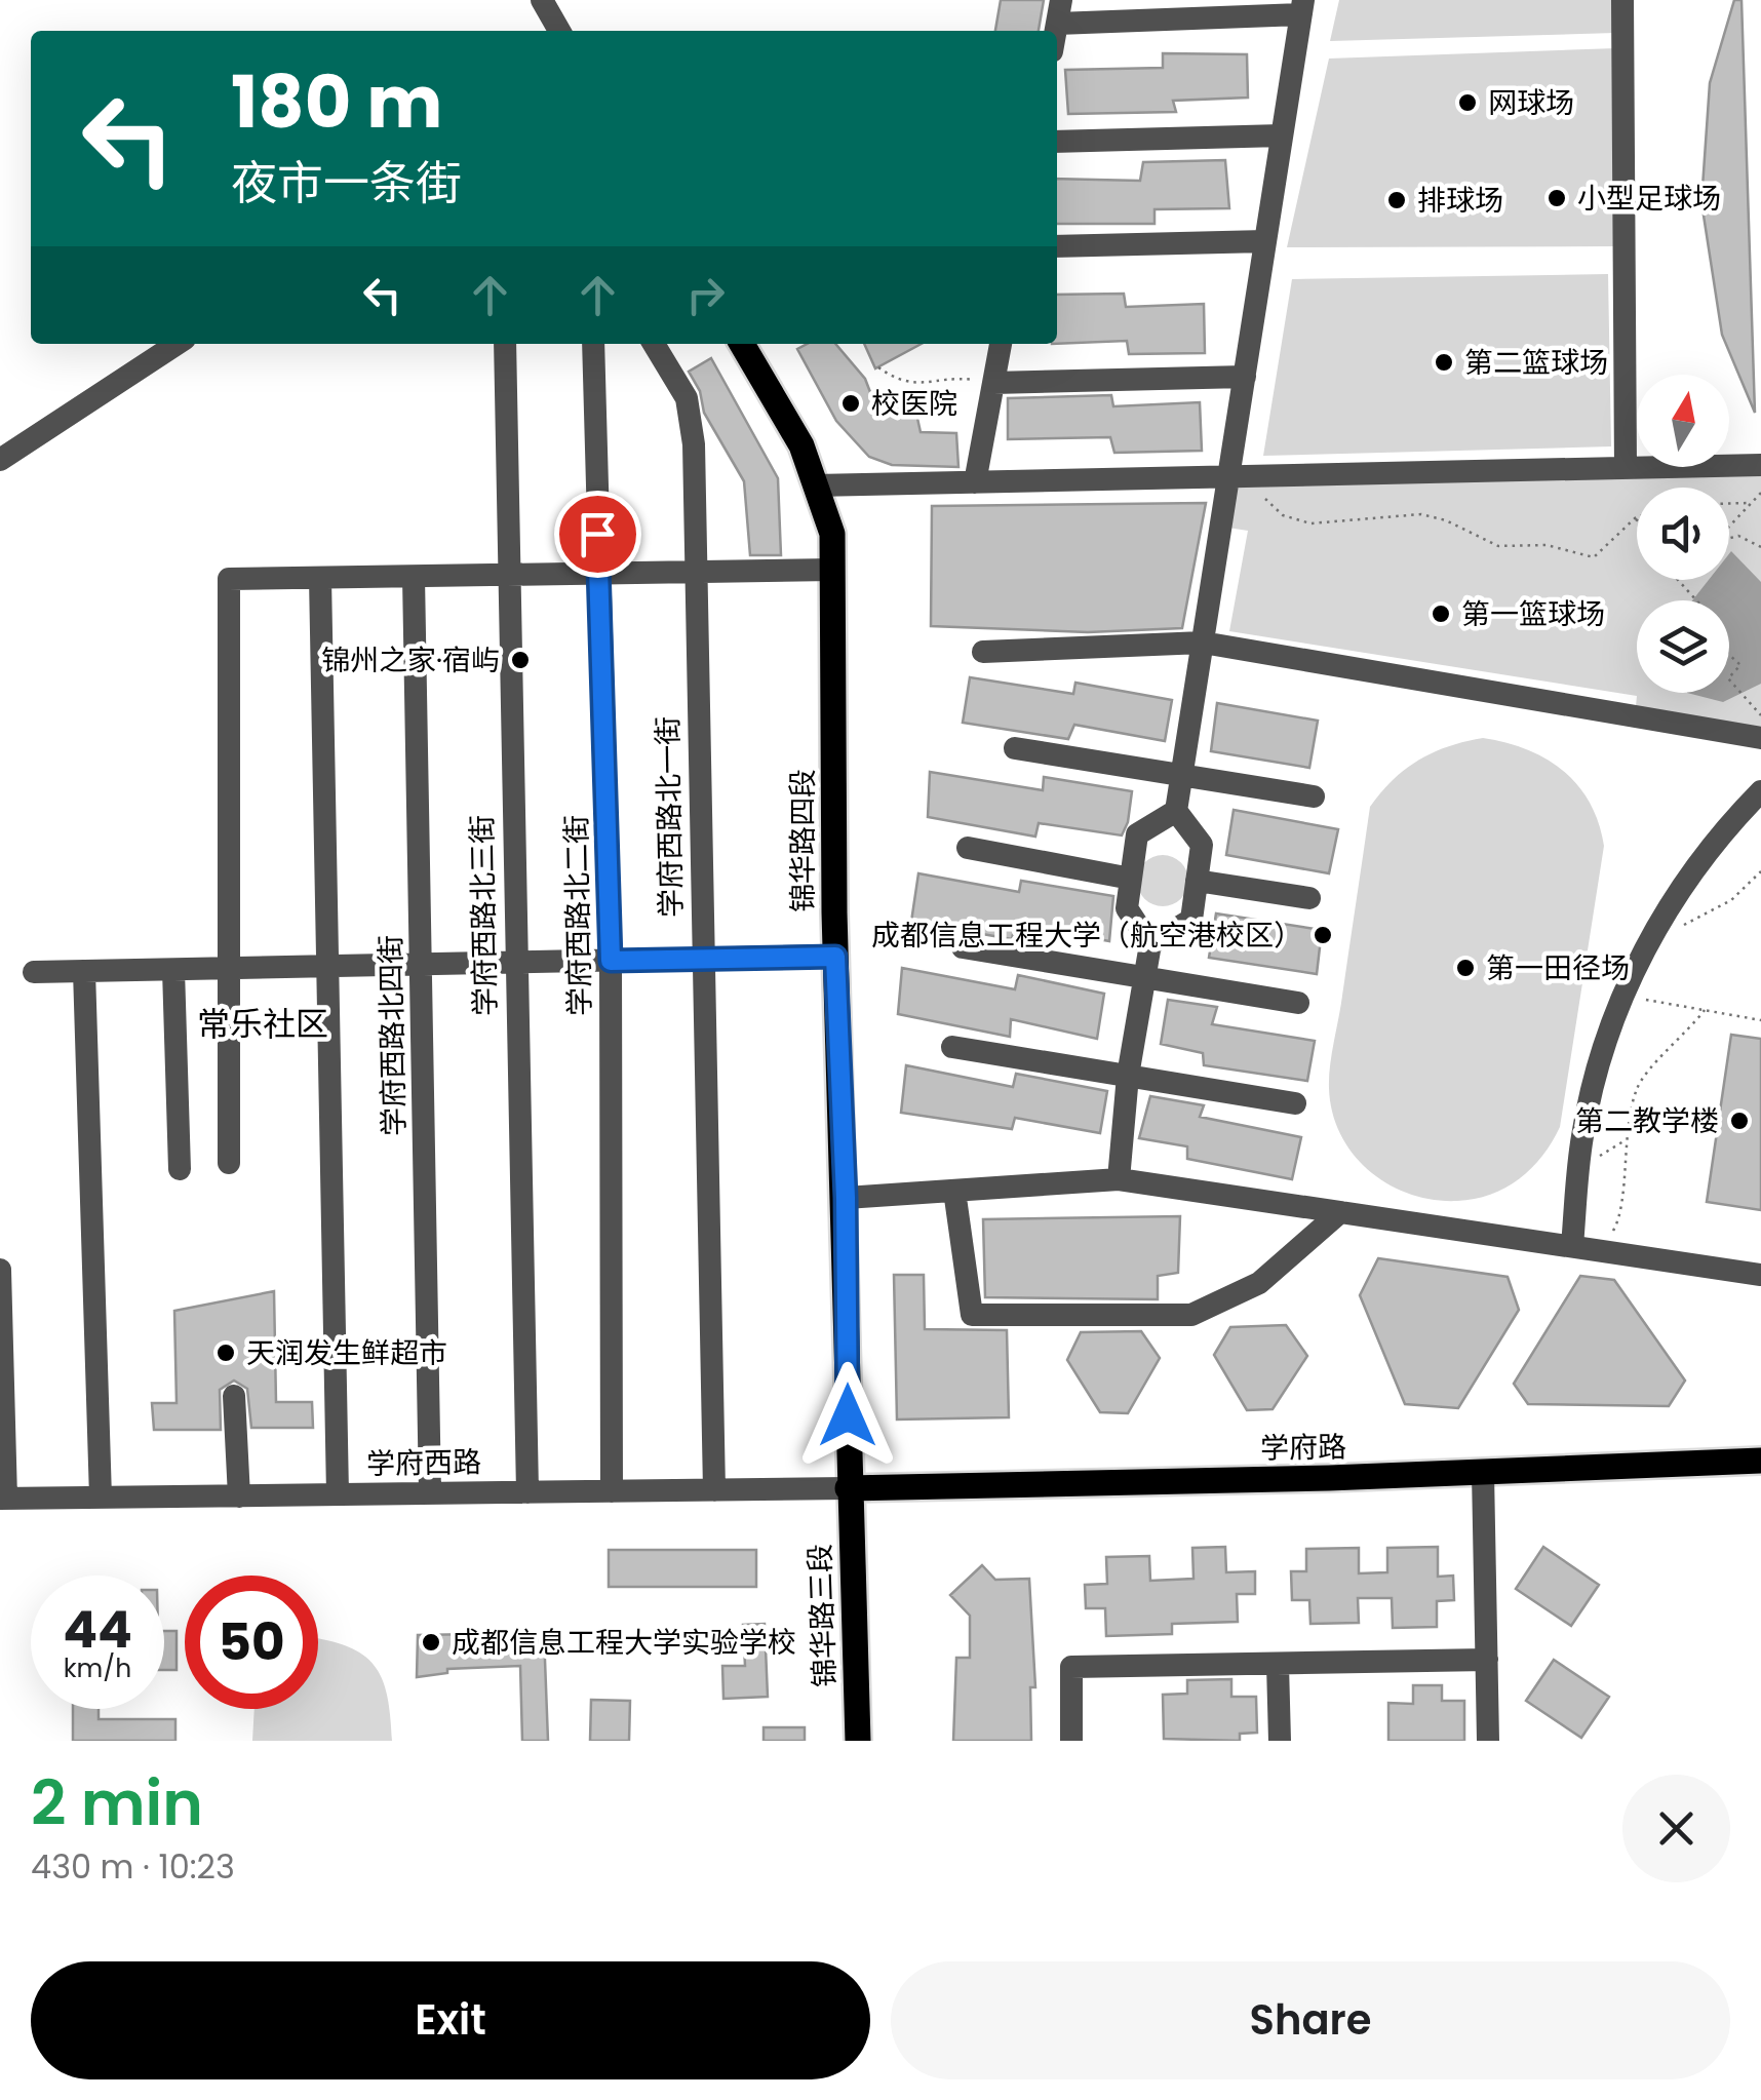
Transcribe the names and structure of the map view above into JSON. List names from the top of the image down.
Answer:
{
  "streets": {
    "main road": ["锦华路四段", "学府路", "锦华路三段"],
    "street": [
      "学府西路北一街",
      "学府西路北三街",
      "学府西路北二街",
      "学府西路北四街",
      "学府西路"
    ]
  },
  "crossings": [
    ["学府西路北一街", "学府西路"],
    ["锦华路四段", "学府路"],
    ["锦华路四段", "学府西路"],
    ["锦华路四段", "锦华路三段"],
    ["学府西路北三街", "学府西路"],
    ["学府西路北二街", "学府西路"],
    ["学府西路北四街", "学府西路"],
    ["学府路", "学府西路"],
    ["学府路", "锦华路三段"],
    ["学府西路", "锦华路三段"]
  ],
  "districts": ["常乐社区"],
  "places": [
    "网球场",
    "小型足球场",
    "排球场",
    "第二篮球场",
    "校医院",
    "第一篮球场",
    "锦州之家·宿屿",
    "成都信息工程大学（航空港校区）",
    "第一田径场",
    "第二教学楼",
    "天润发生鲜超市",
    "成都信息工程大学实验学校"
  ],
  "north": "top",
  "page": {
    "turn": ["180 m", "夜市一条街"],
    "speed": "44 km/h",
    "limit": "50",
    "heading": ["2 min", "430 m · 10:23"],
    "buttons": ["Exit", "Share"]
  }
}
